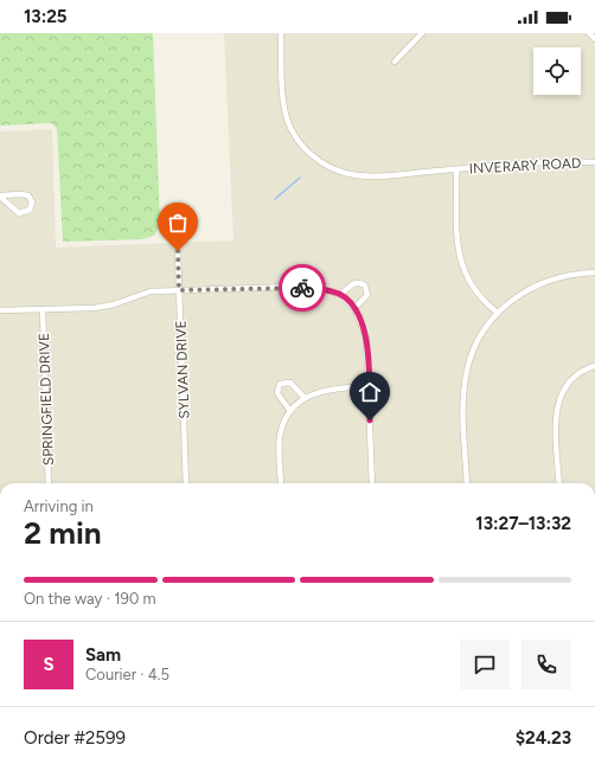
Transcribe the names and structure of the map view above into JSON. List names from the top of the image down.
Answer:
{
  "streets": {
    "street": ["INVERARY ROAD", "SYLVAN DRIVE", "SPRINGFIELD DRIVE"]
  },
  "page": {
    "status": "13:25",
    "heading": ["2 min", "Arriving in", "13:27–13:32"],
    "panel": [
      "Sam",
      "Courier · 4.5",
      "Order #2599",
      "$24.23"
    ],
    "bar": "On the way · 190 m",
    "round": "S"
  }
}
